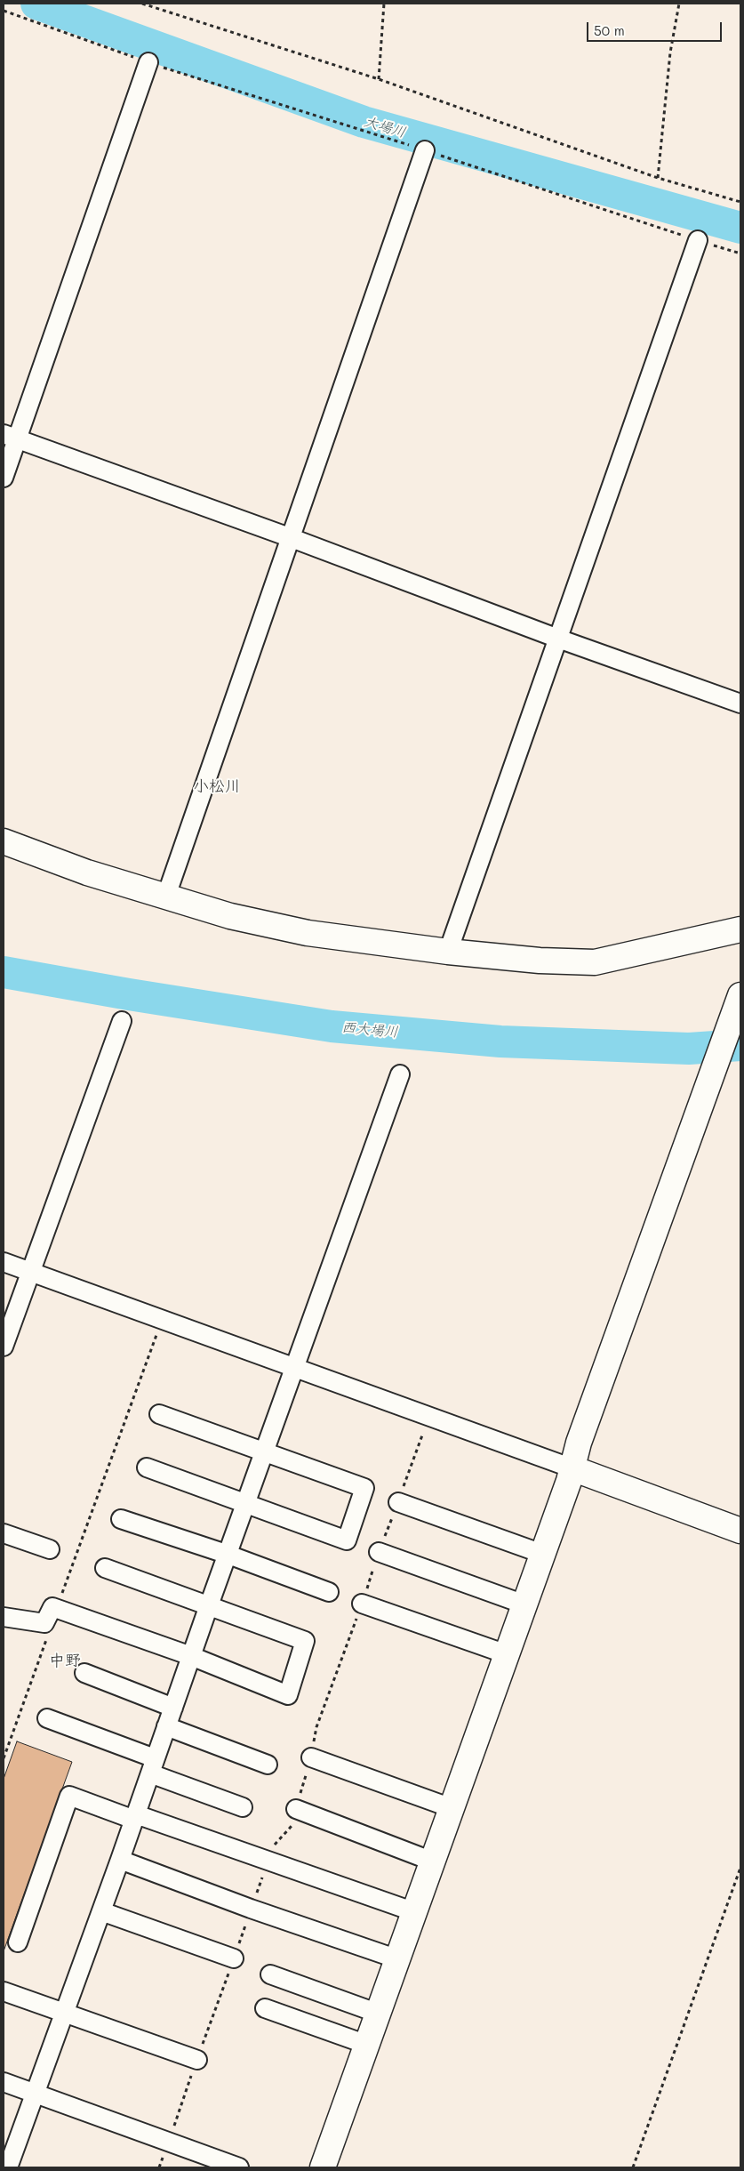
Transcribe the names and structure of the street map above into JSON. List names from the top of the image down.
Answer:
{
  "districts": ["小松川", "中野"],
  "water": ["大場川", "西大場川"],
  "scale_bar": "50 m"
}
